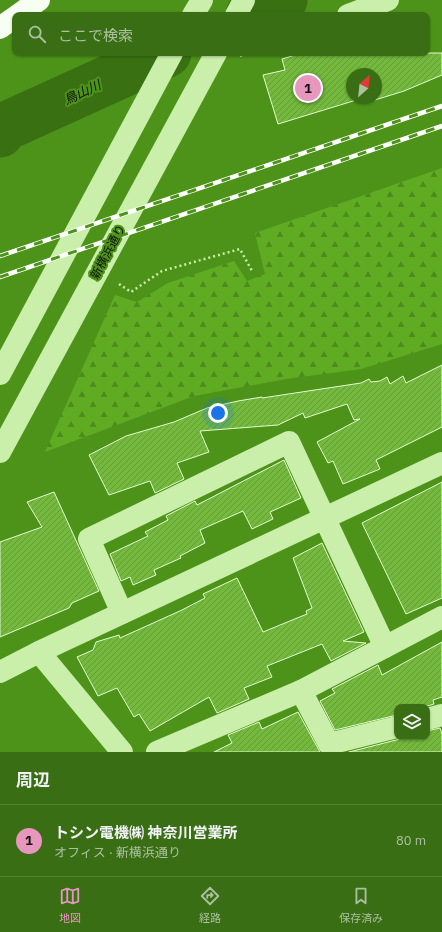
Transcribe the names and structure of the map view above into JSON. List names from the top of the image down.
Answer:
{
  "streets": {
    "street": ["新横浜通り"]
  },
  "water": ["鳥山川"],
  "north": "top right",
  "page": {
    "search": "ここで検索",
    "pins": "1",
    "heading": "周辺",
    "list": [
      {
        "mark": "1",
        "name": "トシン電機㈱ 神奈川営業所",
        "note": "オフィス · 新横浜通り",
        "value": "80 m"
      }
    ],
    "nav": ["地図", "経路", "保存済み"]
  }
}
